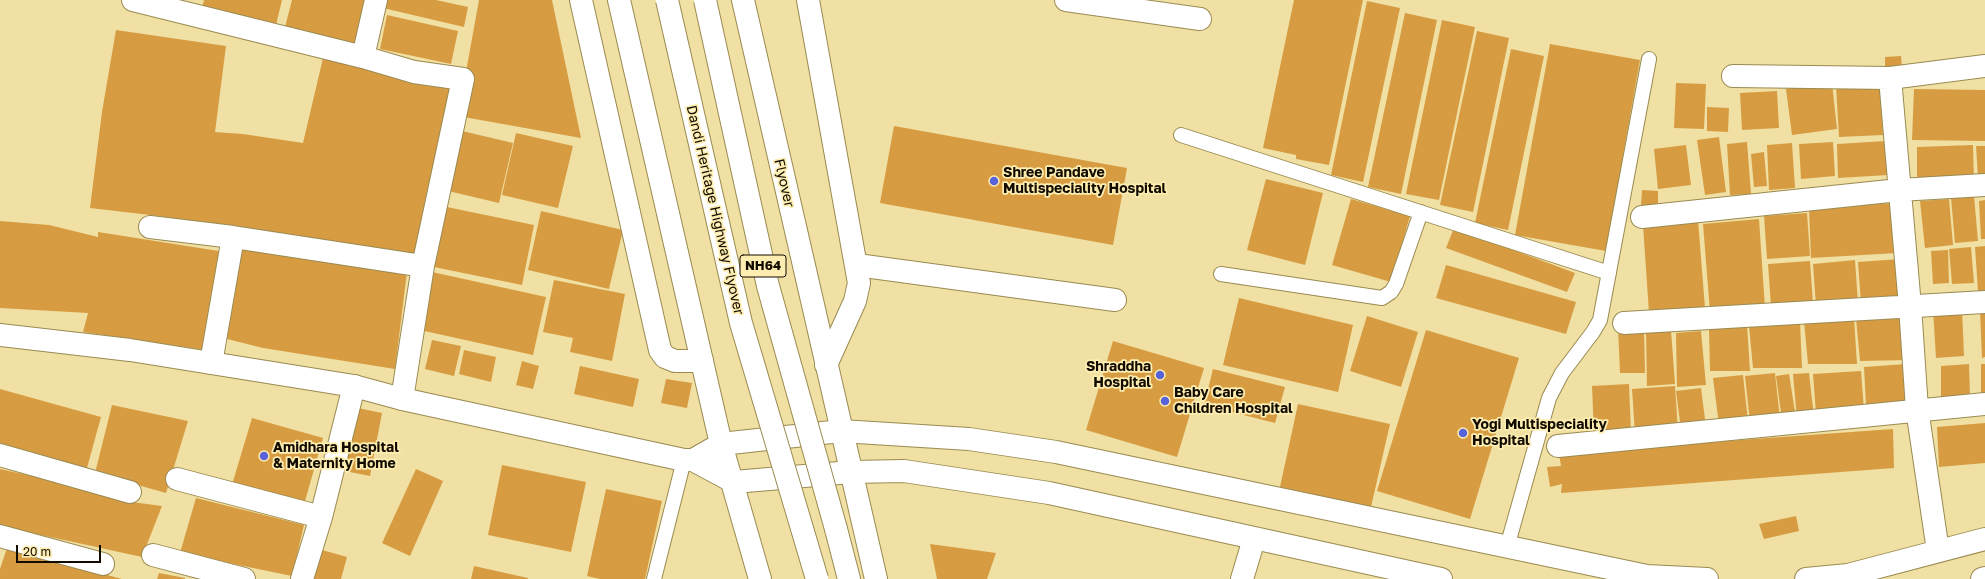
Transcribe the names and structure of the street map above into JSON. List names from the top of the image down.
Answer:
{
  "streets": {
    "main road": ["Flyover", "Dandi Heritage Highway Flyover", "NH64"]
  },
  "places": [
    "Shree Pandave Multispeciality Hospital",
    "Shraddha Hospital",
    "Baby Care Children Hospital",
    "Yogi Multispeciality Hospital",
    "Amidhara Hospital & Maternity Home"
  ],
  "scale_bar": "20 m"
}
